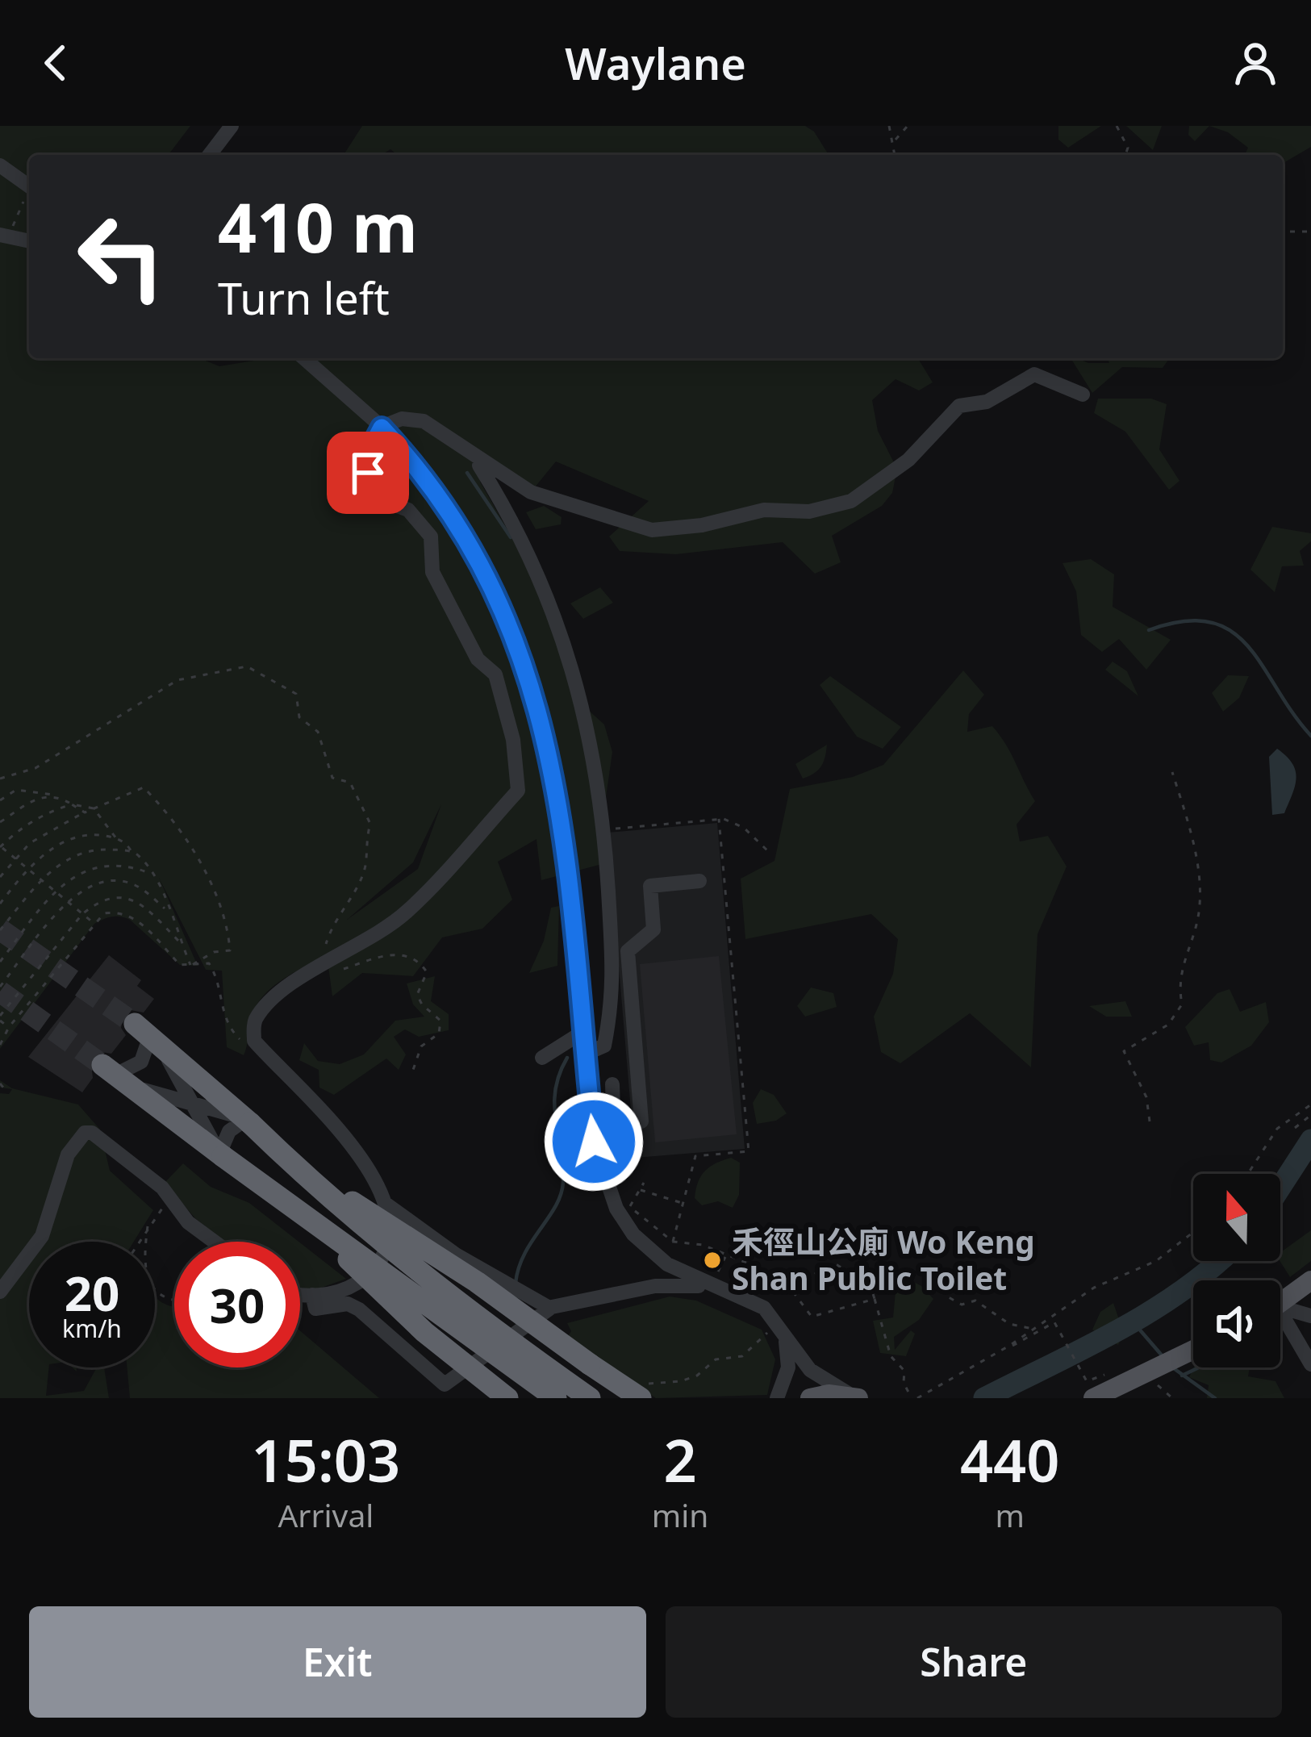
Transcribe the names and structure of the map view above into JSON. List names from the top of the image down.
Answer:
{
  "places": ["禾徑山公廁 Wo Keng Shan Public Toilet"],
  "north": "top",
  "page": {
    "header": "Waylane",
    "turn": ["410 m", "Turn left"],
    "speed": "20 km/h",
    "limit": "30",
    "eta": [
      "15:03",
      "Arrival",
      "2",
      "min",
      "440",
      "m"
    ],
    "buttons": ["Exit", "Share"]
  }
}
